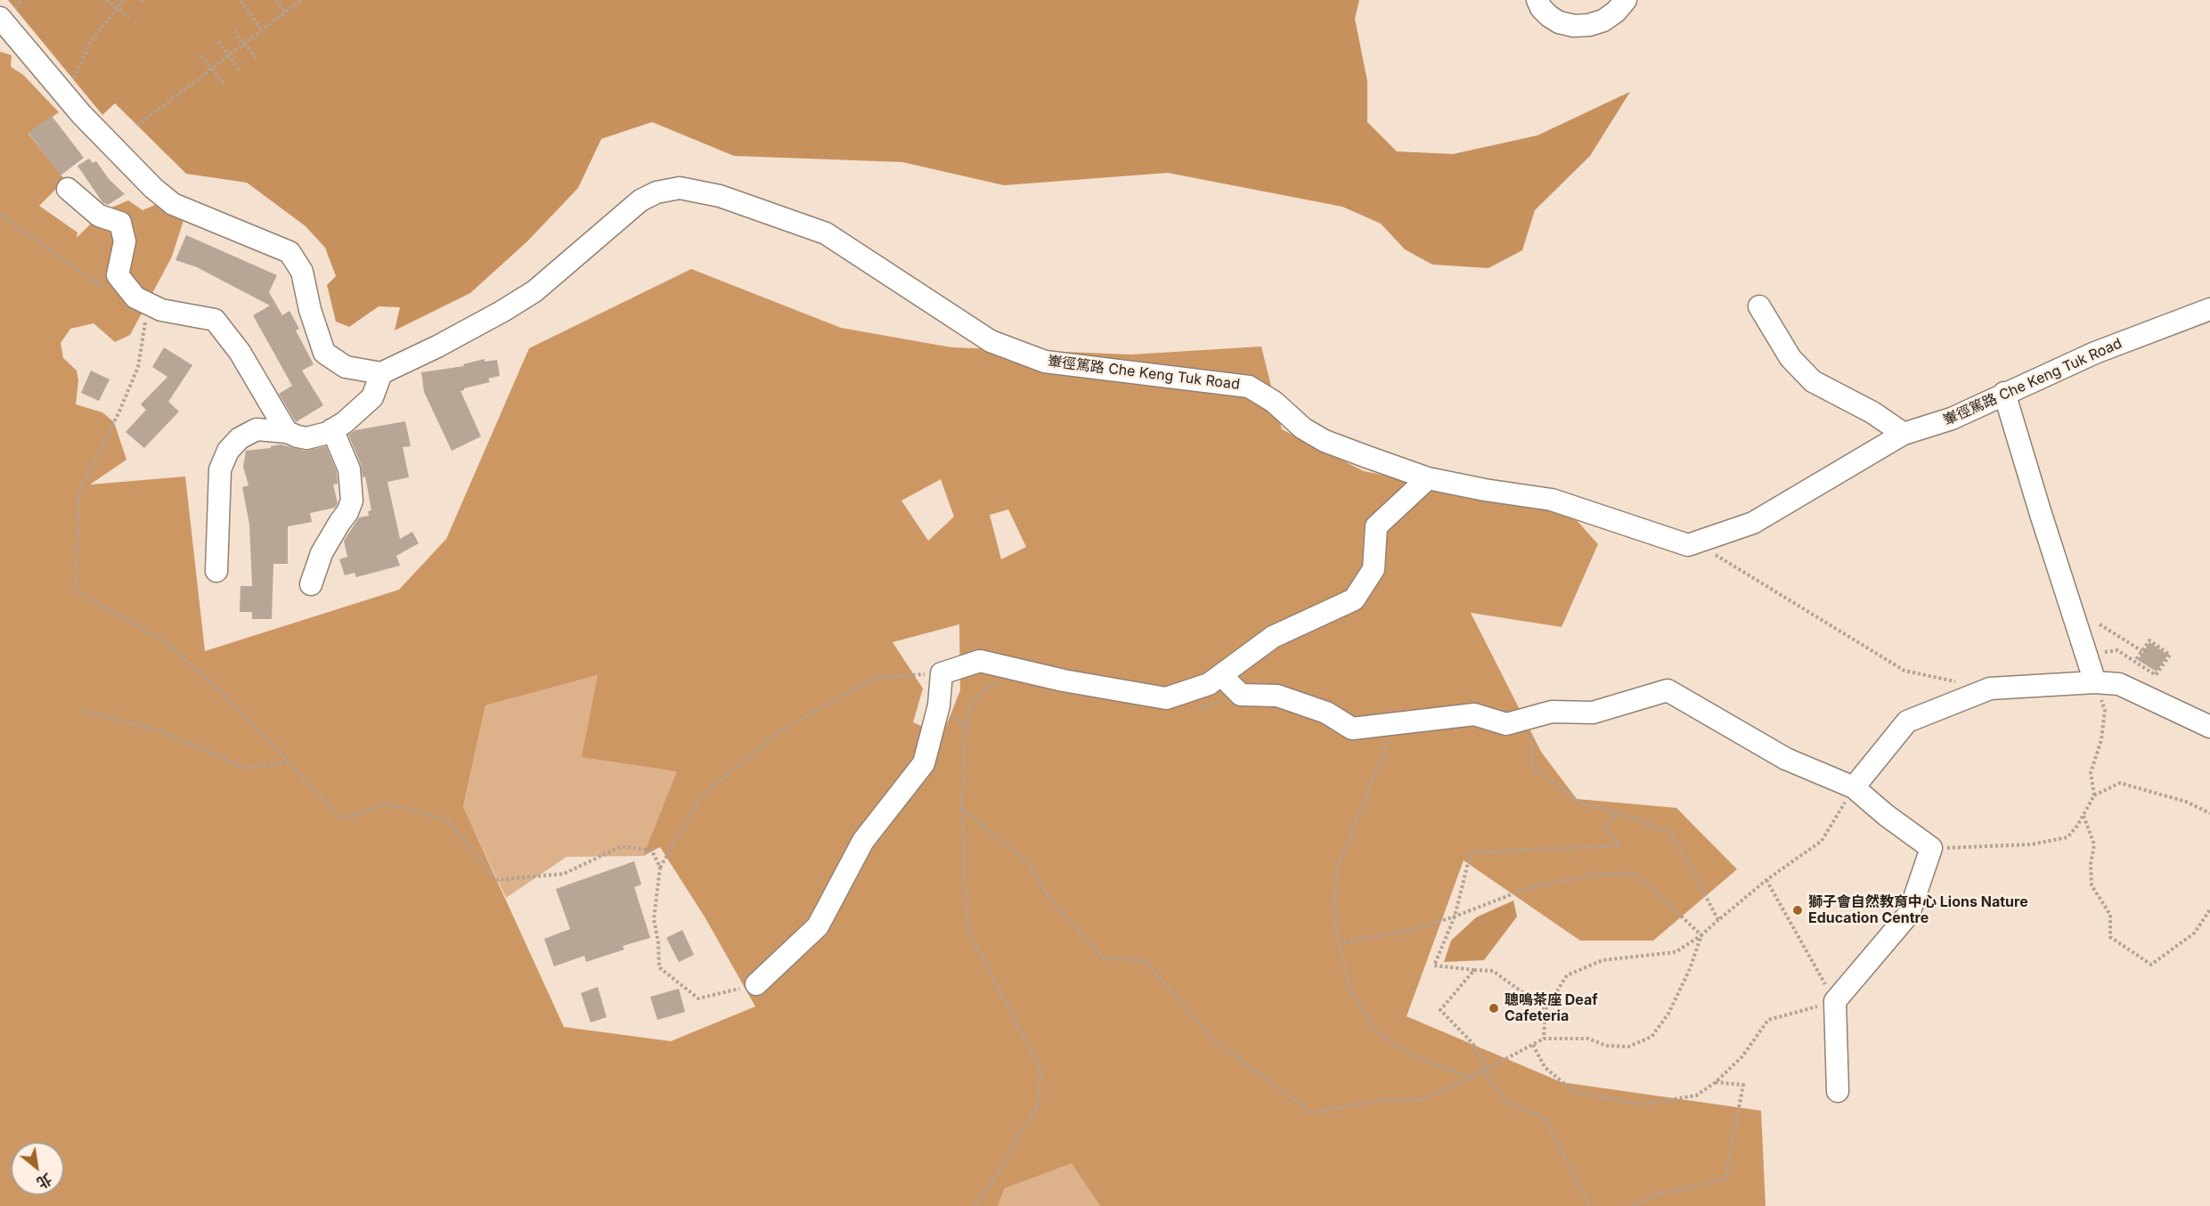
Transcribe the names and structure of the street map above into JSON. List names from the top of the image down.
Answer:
{
  "streets": {
    "street": ["輋徑篤路 Che Keng Tuk Road"]
  },
  "places": ["獅子會自然教育中心 Lions Nature Education Centre", "聰鳴茶座 Deaf Cafeteria"],
  "north": "bottom right"
}
